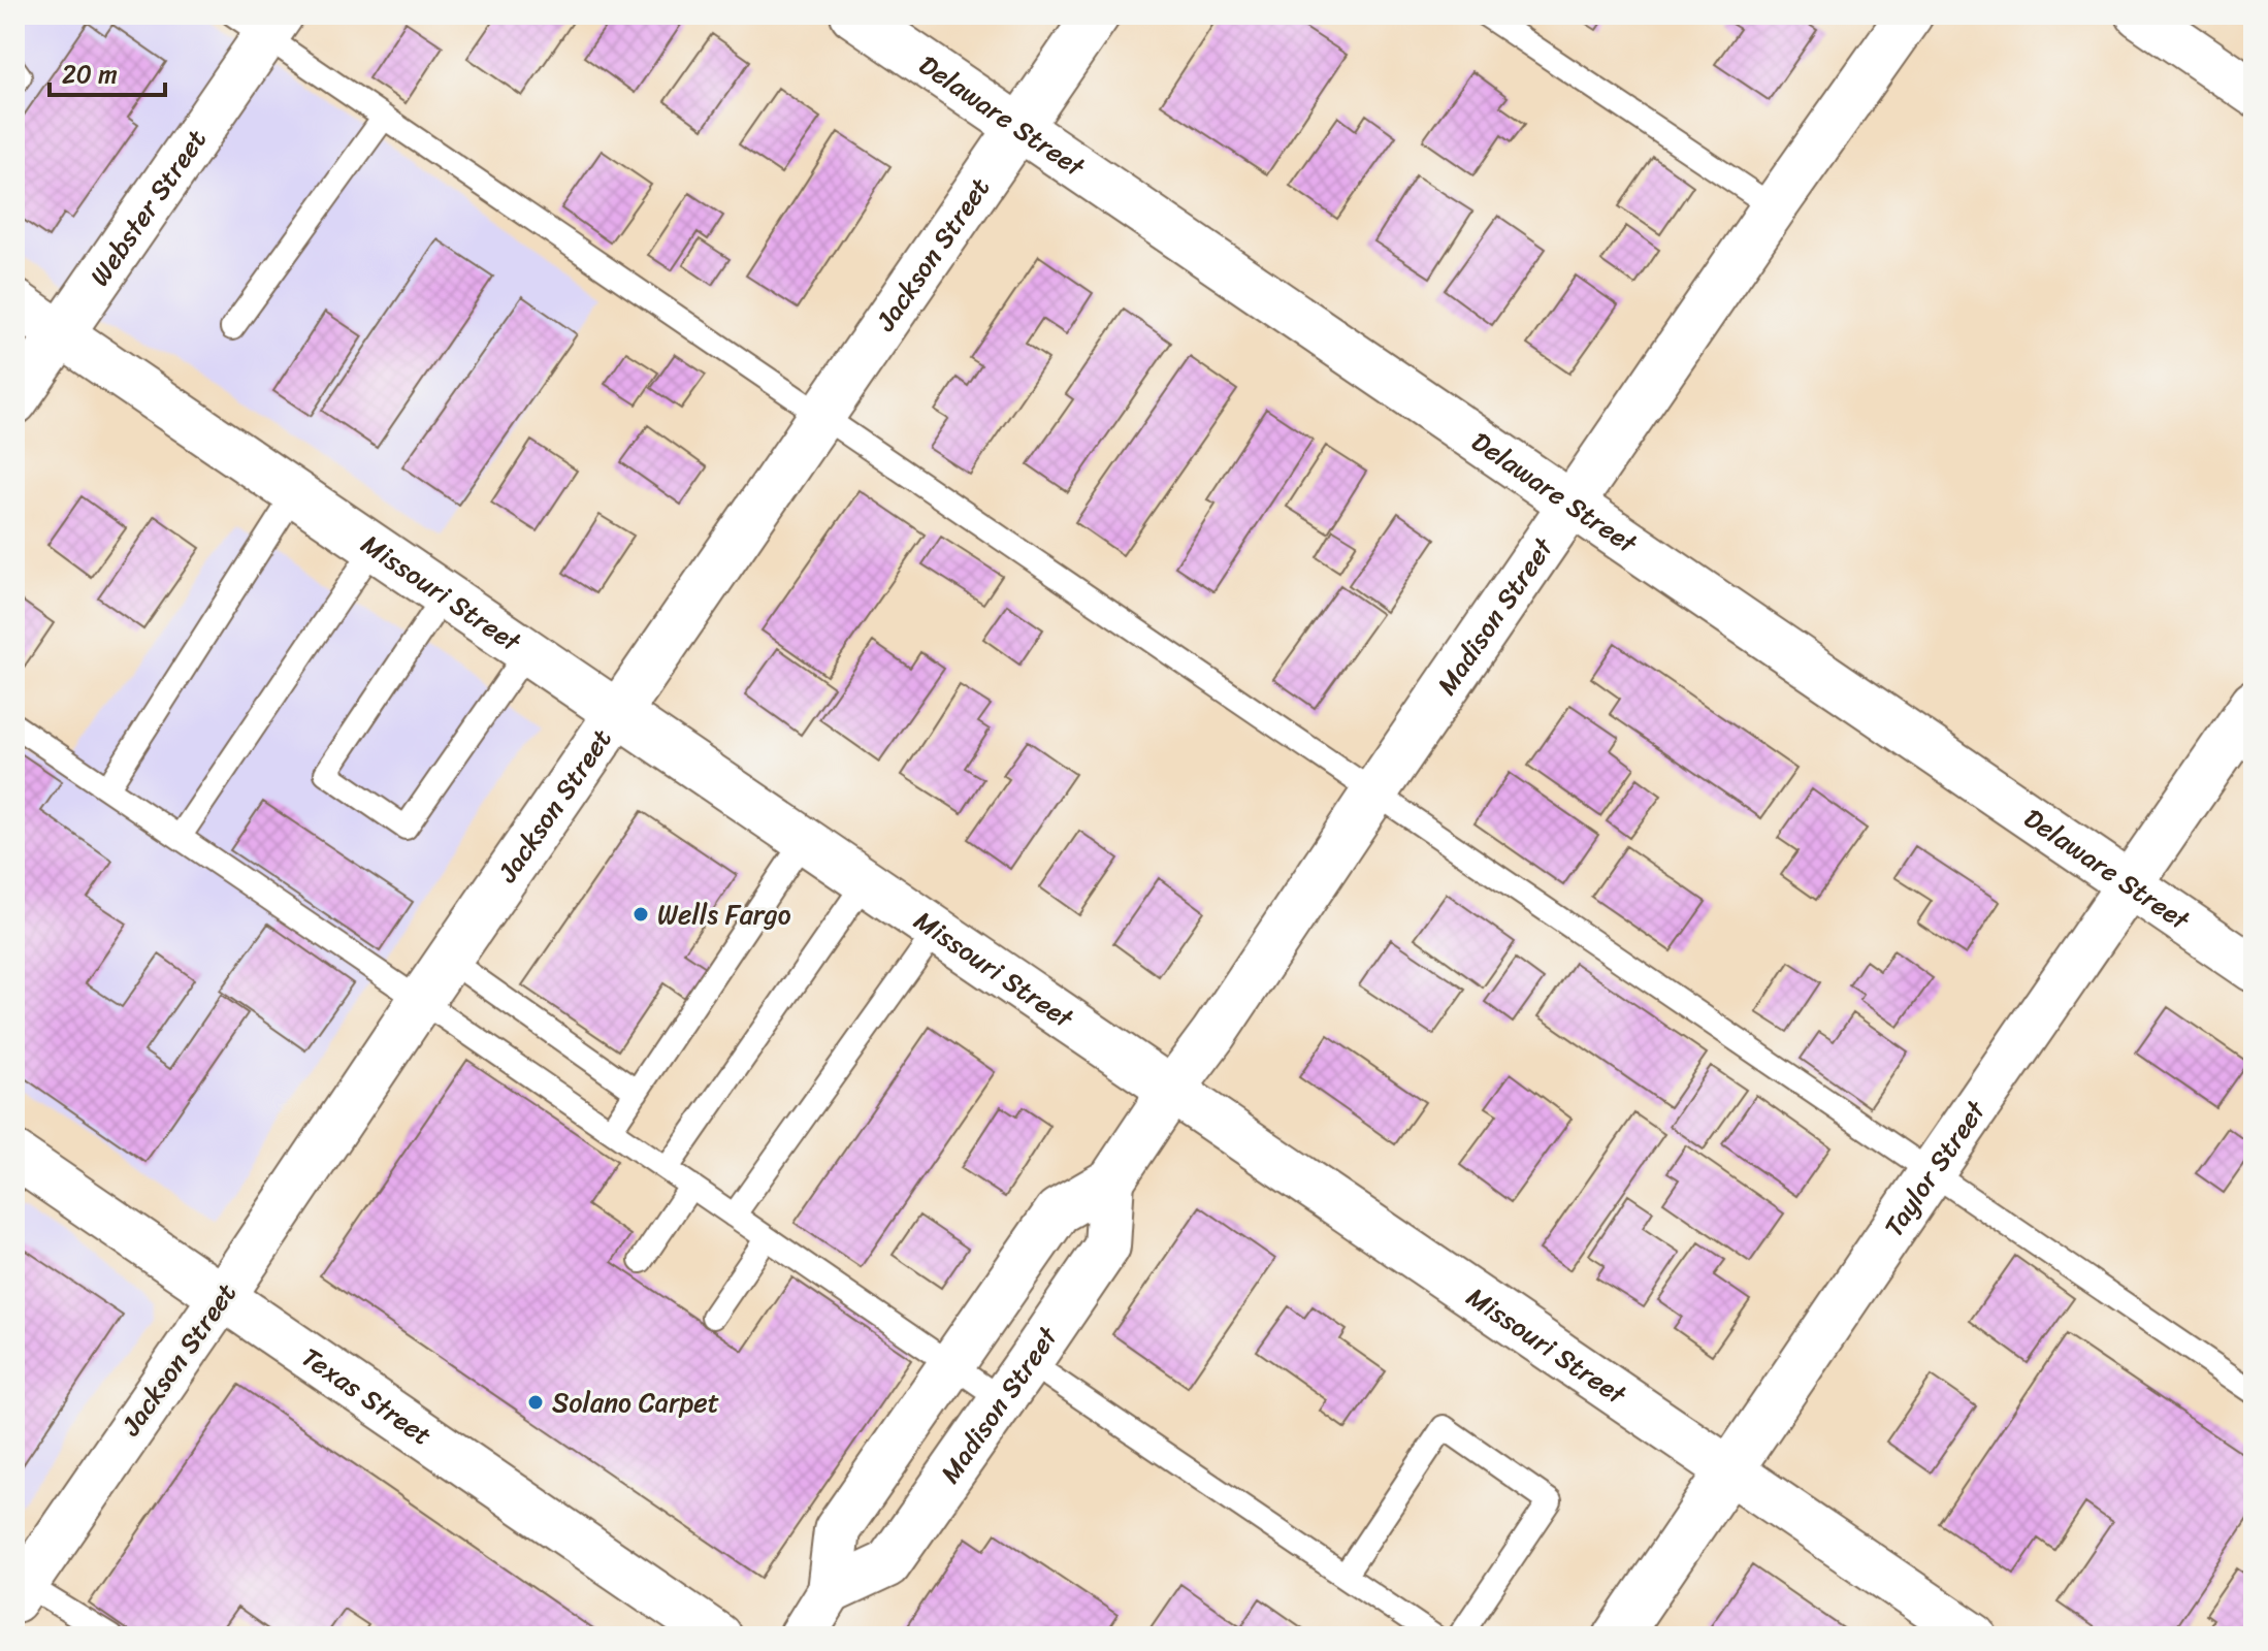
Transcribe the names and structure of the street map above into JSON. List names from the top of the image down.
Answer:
{
  "streets": {
    "street": [
      "Delaware Street",
      "Webster Street",
      "Jackson Street",
      "Missouri Street",
      "Madison Street",
      "Taylor Street",
      "Texas Street"
    ]
  },
  "crossings": [
    ["Delaware Street", "Jackson Street"],
    ["Delaware Street", "Madison Street"],
    ["Delaware Street", "Taylor Street"],
    ["Webster Street", "Missouri Street"],
    ["Jackson Street", "Missouri Street"],
    ["Jackson Street", "Texas Street"],
    ["Missouri Street", "Madison Street"],
    ["Missouri Street", "Taylor Street"]
  ],
  "places": ["Wells Fargo", "Solano Carpet"],
  "scale_bar": "20 m"
}
